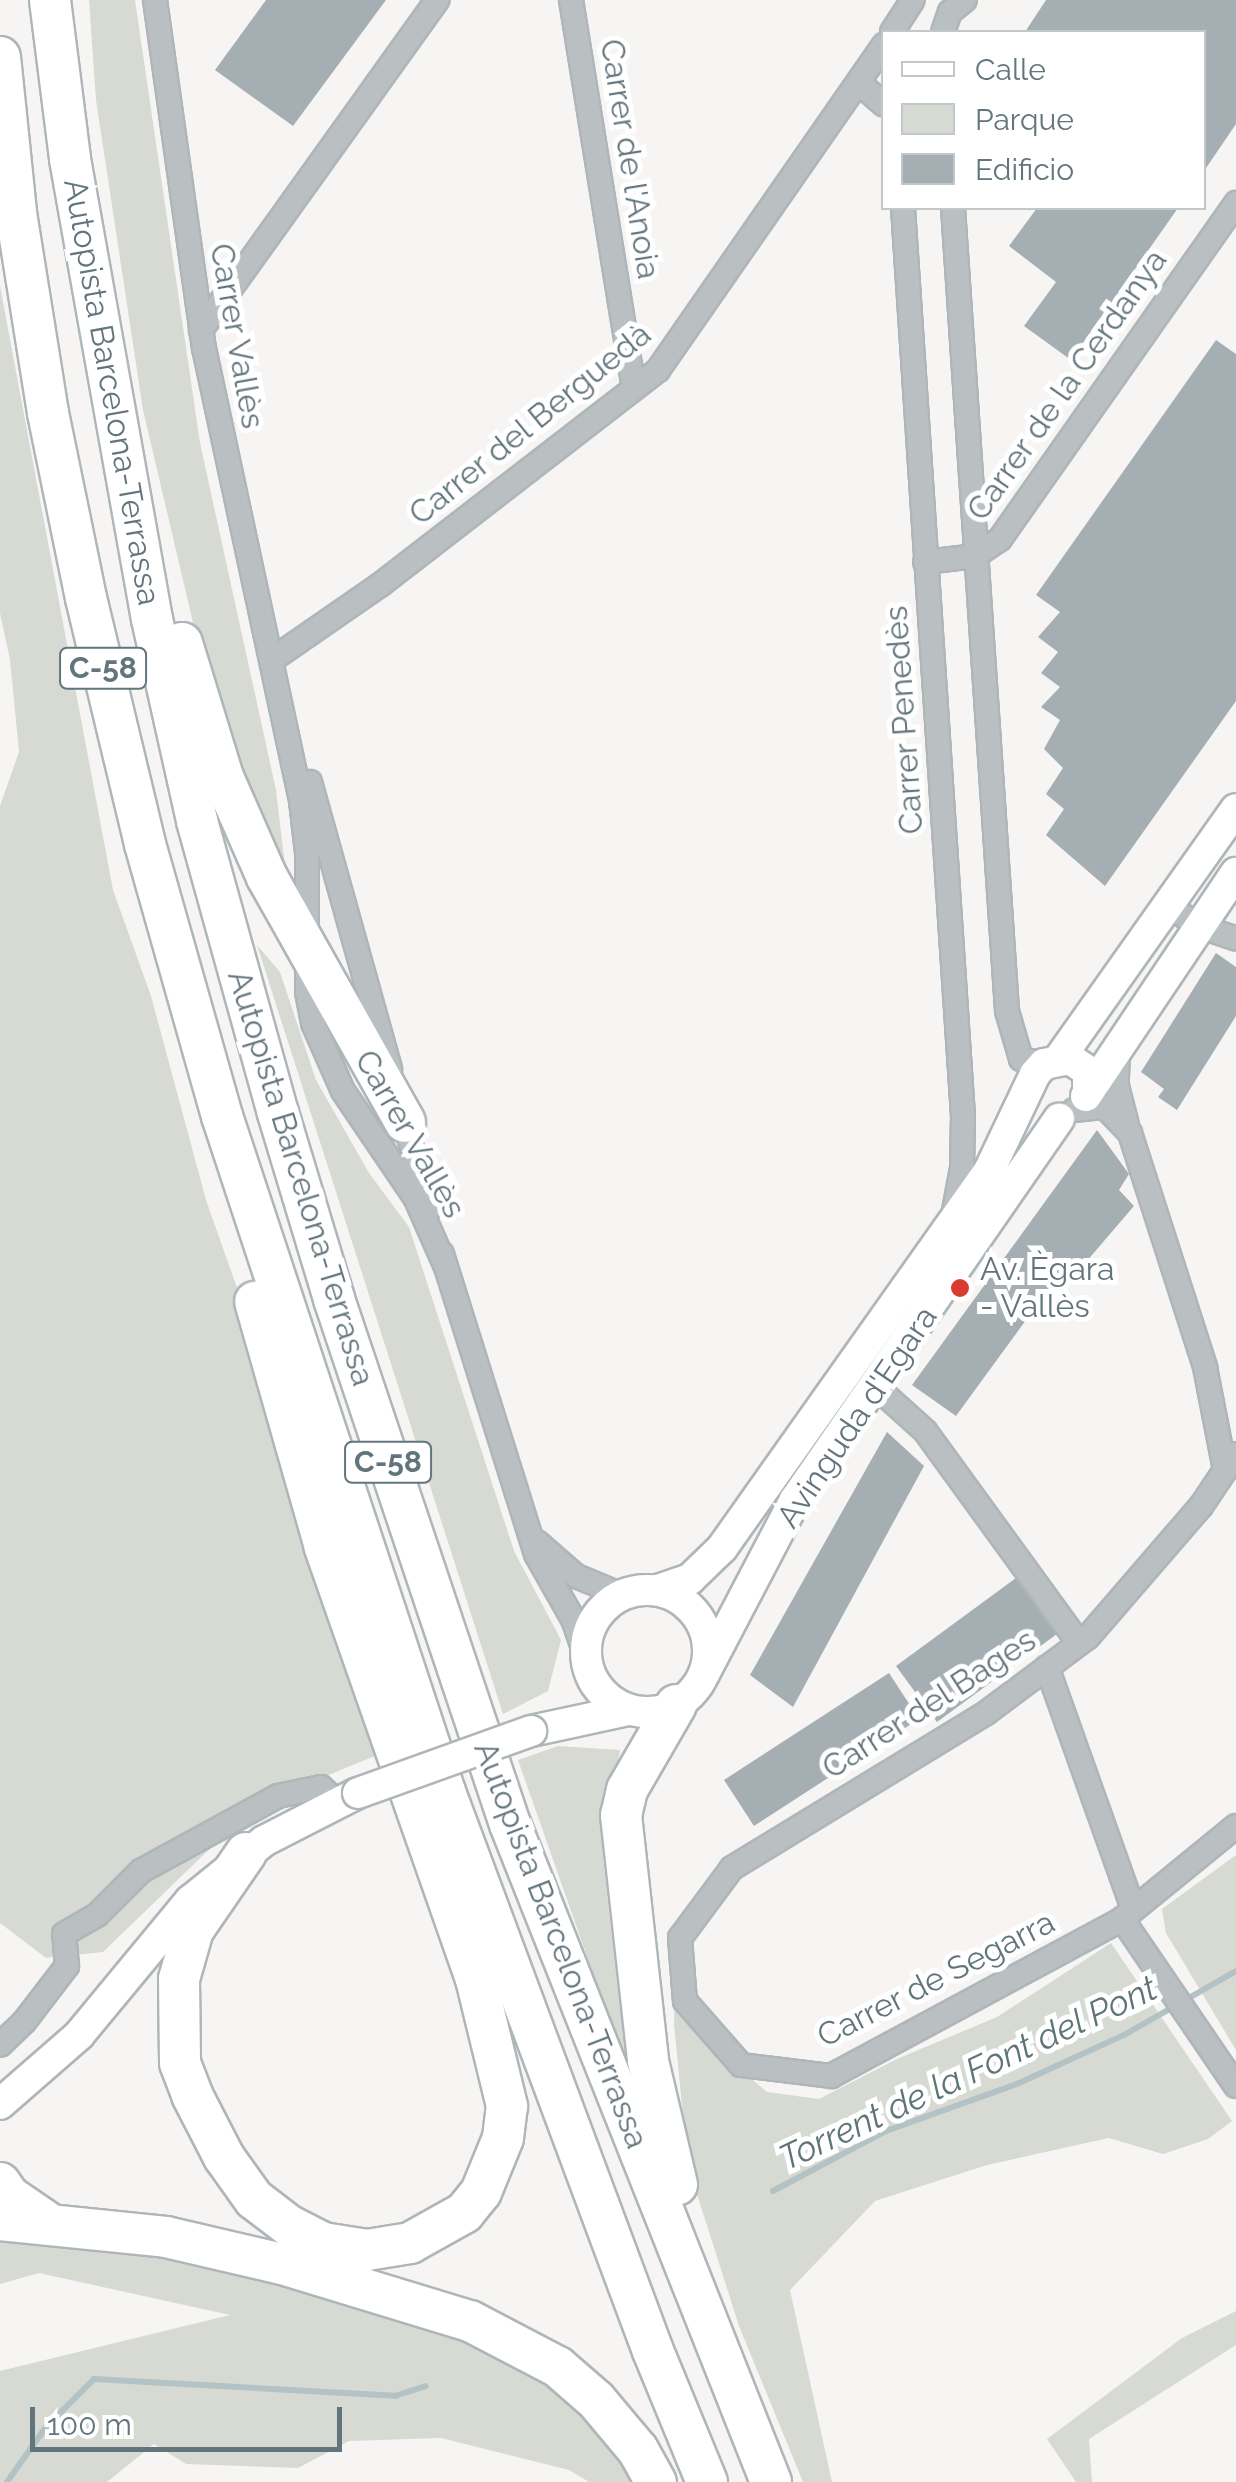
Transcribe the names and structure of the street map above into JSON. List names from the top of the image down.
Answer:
{
  "streets": {
    "highway": ["Autopista Barcelona-Terrassa", "C-58"],
    "street": [
      "Carrer de l'Anoia",
      "Carrer Vallès",
      "Carrer de la Cerdanya",
      "Carrer del Berguedà",
      "Carrer Penedès",
      "Avinguda d'Egara",
      "Carrer del Bages",
      "Carrer de Segarra"
    ]
  },
  "crossings": [
    ["Carrer de l'Anoia", "Carrer del Berguedà"],
    ["Carrer Vallès", "Carrer del Berguedà"],
    ["Carrer Vallès", "Avinguda d'Egara"],
    ["Carrer de la Cerdanya", "Carrer Penedès"],
    ["Carrer Penedès", "Avinguda d'Egara"],
    ["Carrer del Bages", "Carrer de Segarra"]
  ],
  "water": ["Torrent de la Font del Pont"],
  "places": ["Av. Ègara - Vallès"],
  "legend": ["Calle", "Parque", "Edificio"],
  "scale_bar": "100 m"
}
